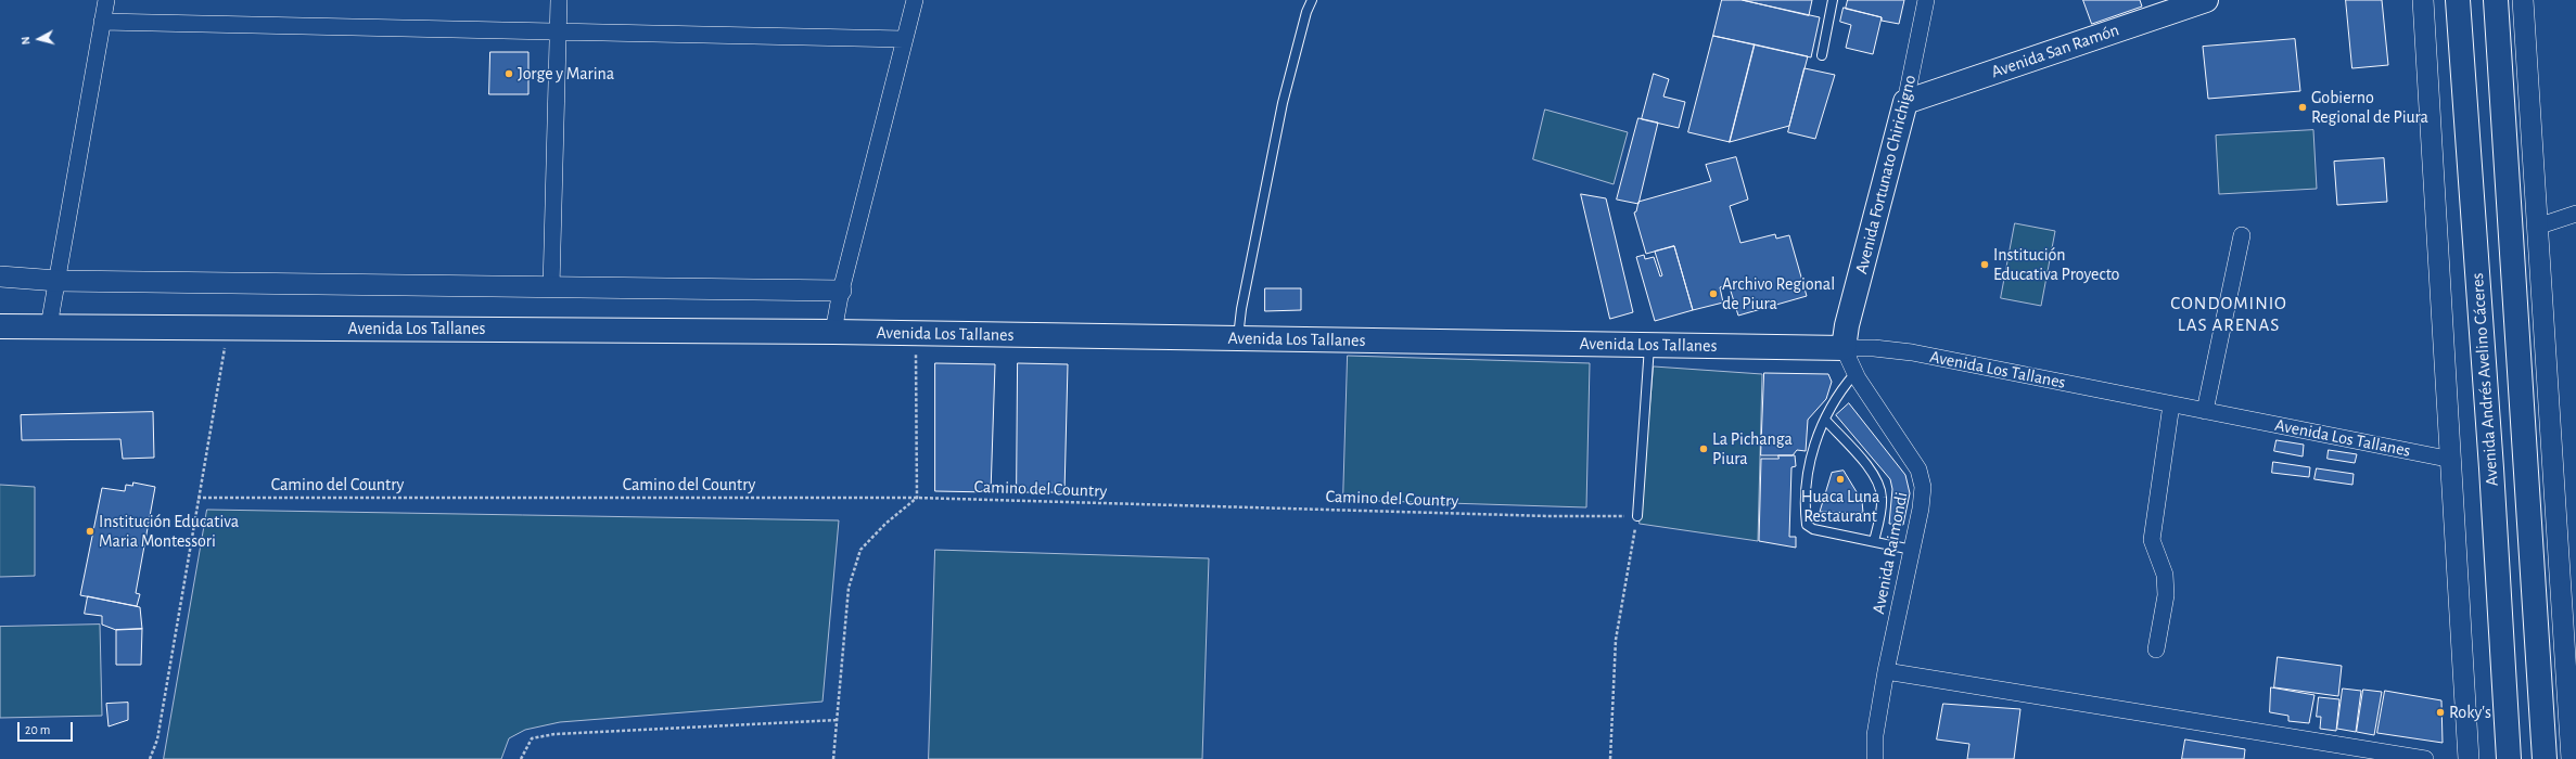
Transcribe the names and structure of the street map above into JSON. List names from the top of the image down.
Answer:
{
  "streets": {
    "main road": [
      "Avenida San Ramón",
      "Avenida Fortunato Chirichigno",
      "Avenida Los Tallanes",
      "Avenida Andrés Avelino Cáceres"
    ],
    "street": ["Avenida Raimondi"],
    "path": ["Camino del Country"]
  },
  "crossings": [
    ["Avenida San Ramón", "Avenida Fortunato Chirichigno"],
    ["Avenida Fortunato Chirichigno", "Avenida Los Tallanes"],
    ["Avenida Fortunato Chirichigno", "Avenida Raimondi"],
    ["Avenida Los Tallanes", "Avenida Raimondi"]
  ],
  "districts": ["CONDOMINIO LAS ARENAS"],
  "places": [
    "Jorge y Marina",
    "Gobierno Regional de Piura",
    "Institución Educativa Proyecto",
    "Archivo Regional de Piura",
    "La Pichanga Piura",
    "Huaca Luna Restaurant",
    "Institución Educativa Maria Montessori",
    "Roky's"
  ],
  "scale_bar": "20 m",
  "north": "left"
}
